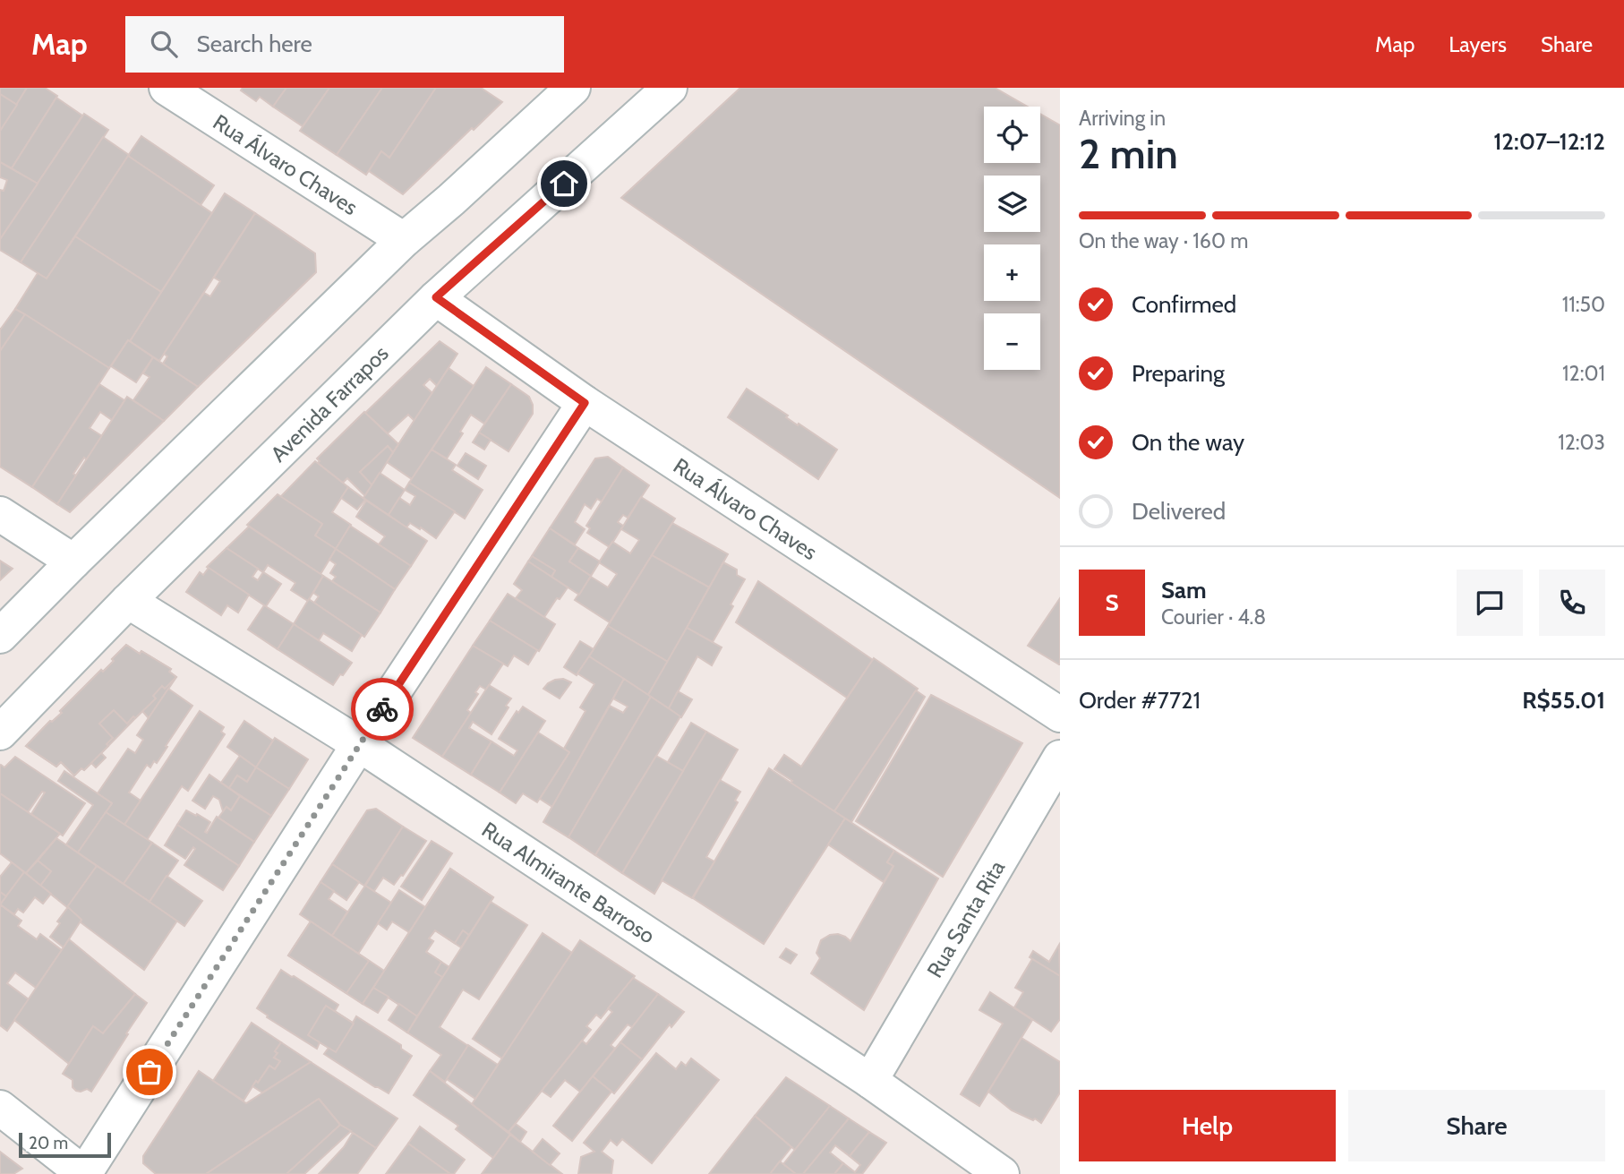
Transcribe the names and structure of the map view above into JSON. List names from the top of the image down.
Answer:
{
  "streets": {
    "street": [
      "Rua Álvaro Chaves",
      "Avenida Farrapos",
      "Rua Almirante Barroso",
      "Rua Santa Rita"
    ]
  },
  "crossings": [
    ["Rua Álvaro Chaves", "Avenida Farrapos"],
    ["Avenida Farrapos", "Rua Almirante Barroso"],
    ["Rua Almirante Barroso", "Rua Santa Rita"]
  ],
  "scale_bar": "20 m",
  "page": {
    "header": "Map",
    "search": "Search here",
    "nav": ["Map", "Layers", "Share"],
    "heading": ["2 min", "Arriving in", "12:07–12:12"],
    "panel": [
      "Sam",
      "Courier · 4.8",
      "Order #7721",
      "R$55.01"
    ],
    "map_buttons": ["+", "−"],
    "bar": "On the way · 160 m",
    "list": [
      ["Confirmed", "11:50"],
      ["Preparing", "12:01"],
      ["On the way", "12:03"],
      "Delivered"
    ],
    "round": "S",
    "buttons": ["Help", "Share"],
    "scale": "20 m"
  }
}
